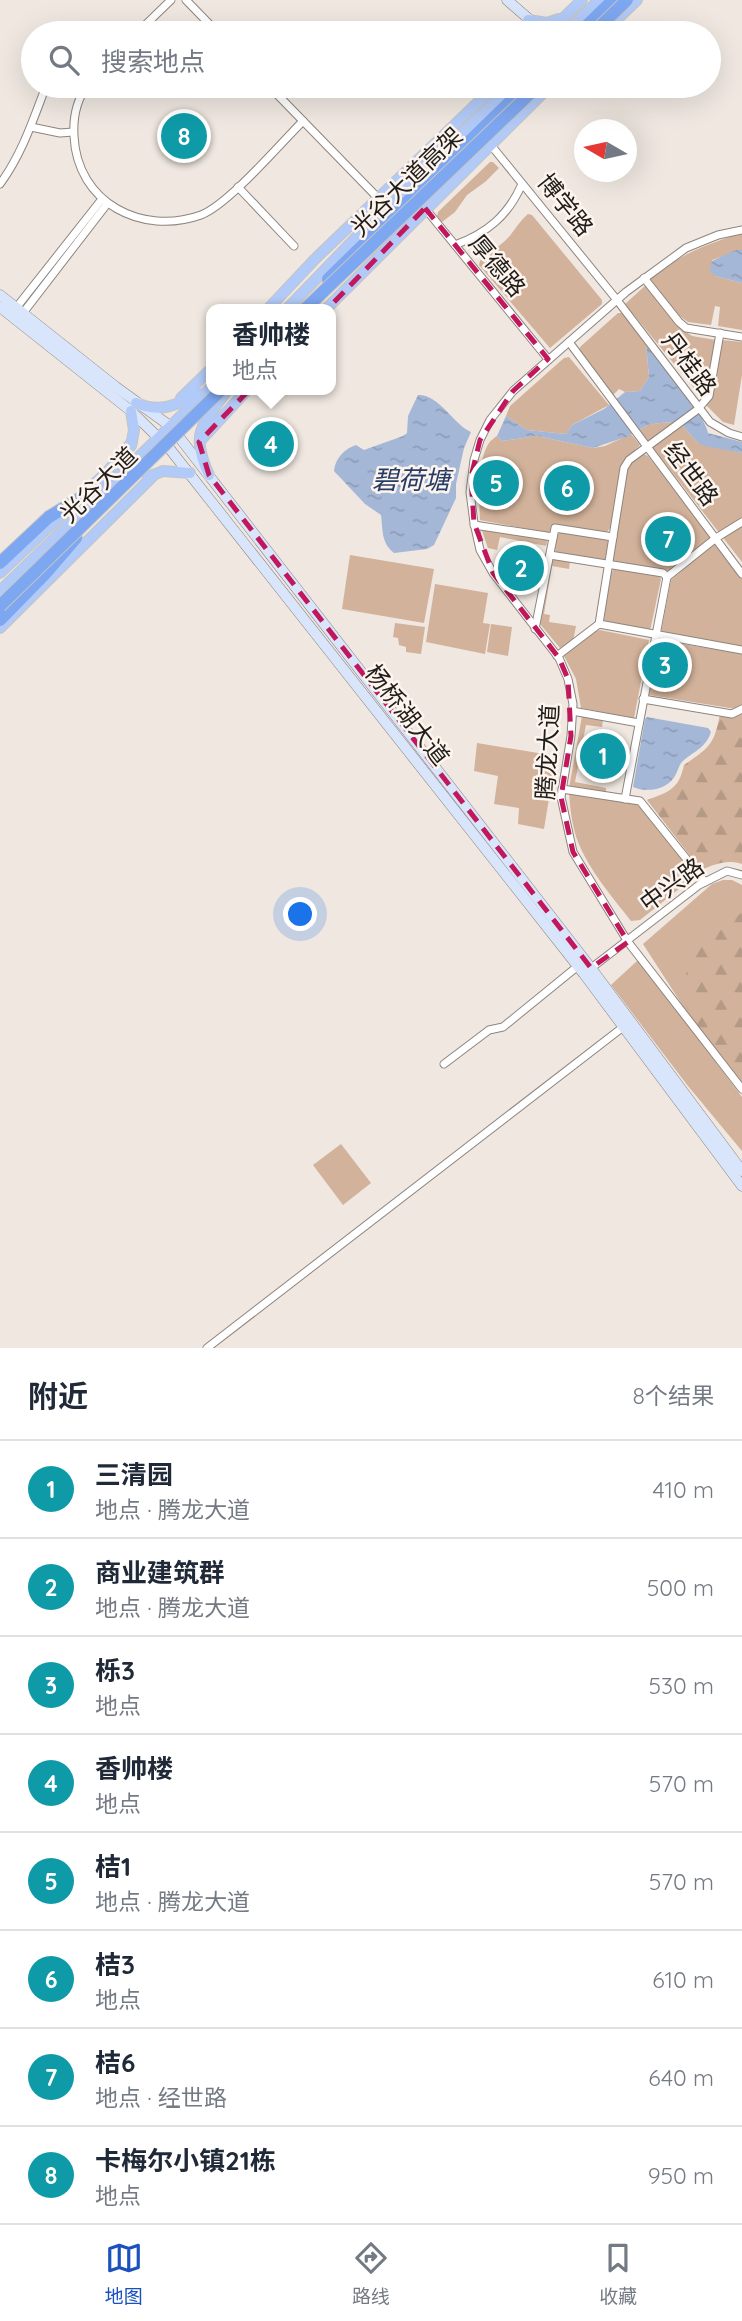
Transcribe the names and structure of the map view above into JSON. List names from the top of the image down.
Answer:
{
  "streets": {
    "highway": ["光谷大道高架"],
    "main road": ["光谷大道", "杨桥湖大道"],
    "street": [
      "博学路",
      "厚德路",
      "丹桂路",
      "经世路",
      "腾龙大道",
      "中兴路"
    ]
  },
  "crossings": [
    ["博学路", "丹桂路"],
    ["博学路", "腾龙大道"],
    ["厚德路", "腾龙大道"],
    ["丹桂路", "腾龙大道"],
    ["经世路", "腾龙大道"],
    ["光谷大道", "杨桥湖大道"],
    ["杨桥湖大道", "中兴路"],
    ["腾龙大道", "中兴路"]
  ],
  "water": ["碧荷塘"],
  "north": "left",
  "page": {
    "search": "搜索地点",
    "pins": [
      "8",
      "4",
      "5",
      "6",
      "7",
      "2",
      "3",
      "1"
    ],
    "popup": ["香帅楼", "地点"],
    "heading": ["附近", "8个结果"],
    "list": [
      {
        "mark": "1",
        "name": "三清园",
        "note": "地点 · 腾龙大道",
        "value": "410 m"
      },
      {
        "mark": "2",
        "name": "商业建筑群",
        "note": "地点 · 腾龙大道",
        "value": "500 m"
      },
      {
        "mark": "3",
        "name": "栎3",
        "note": "地点",
        "value": "530 m"
      },
      {
        "mark": "4",
        "name": "香帅楼",
        "note": "地点",
        "value": "570 m"
      },
      {
        "mark": "5",
        "name": "桔1",
        "note": "地点 · 腾龙大道",
        "value": "570 m"
      },
      {
        "mark": "6",
        "name": "桔3",
        "note": "地点",
        "value": "610 m"
      },
      {
        "mark": "7",
        "name": "桔6",
        "note": "地点 · 经世路",
        "value": "640 m"
      },
      {
        "mark": "8",
        "name": "卡梅尔小镇21栋",
        "note": "地点",
        "value": "950 m"
      }
    ],
    "nav": ["地图", "路线", "收藏"]
  }
}
